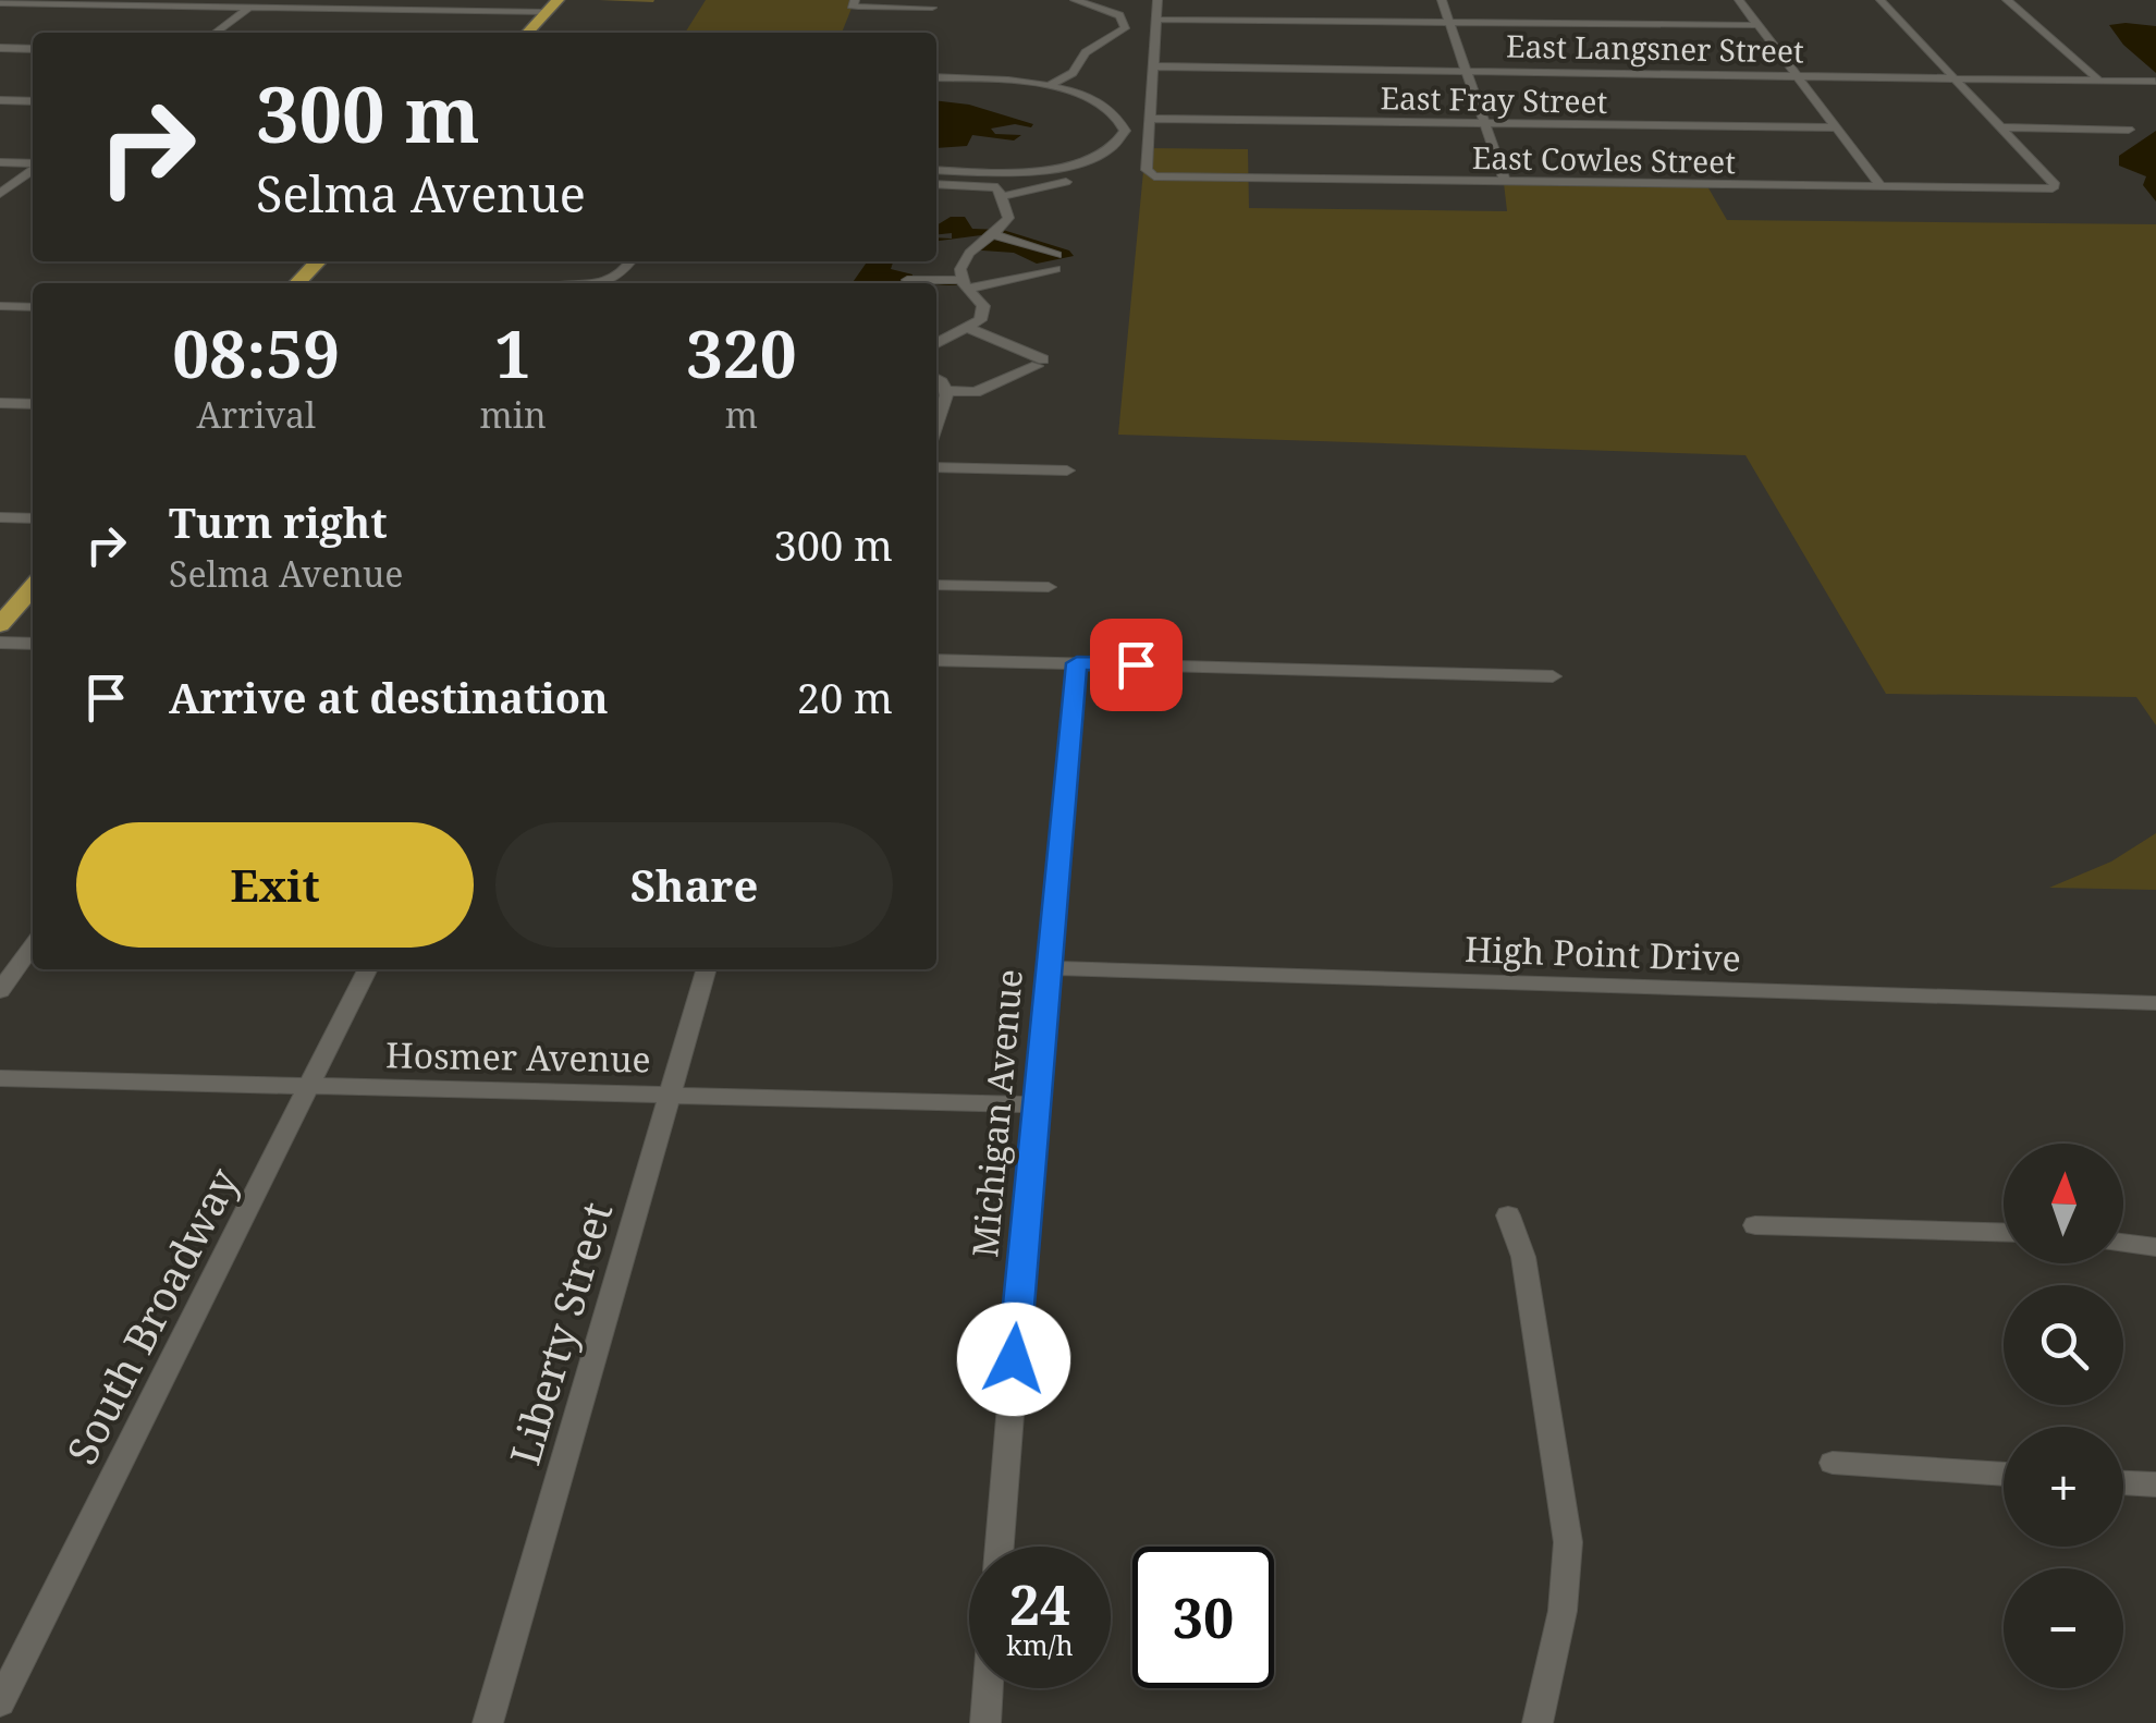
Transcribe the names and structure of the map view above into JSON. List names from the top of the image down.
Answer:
{
  "streets": {
    "street": [
      "East Langsner Street",
      "East Fray Street",
      "East Cowles Street",
      "High Point Drive",
      "Hosmer Avenue",
      "Michigan Avenue",
      "South Broadway",
      "Liberty Street"
    ]
  },
  "crossings": [
    ["East Fray Street", "East Cowles Street"],
    ["High Point Drive", "Michigan Avenue"],
    ["Hosmer Avenue", "Michigan Avenue"],
    ["Hosmer Avenue", "South Broadway"],
    ["Hosmer Avenue", "Liberty Street"]
  ],
  "north": "top",
  "page": {
    "turn": ["300 m", "Selma Avenue"],
    "eta": [
      "08:59",
      "Arrival",
      "1",
      "min",
      "320",
      "m"
    ],
    "list": [
      {
        "name": "Turn right",
        "note": "Selma Avenue",
        "value": "300 m"
      },
      {
        "name": "Arrive at destination",
        "value": "20 m"
      }
    ],
    "buttons": ["Exit", "Share"],
    "map_buttons": ["+", "−"],
    "speed": "24 km/h",
    "limit": "30"
  }
}
